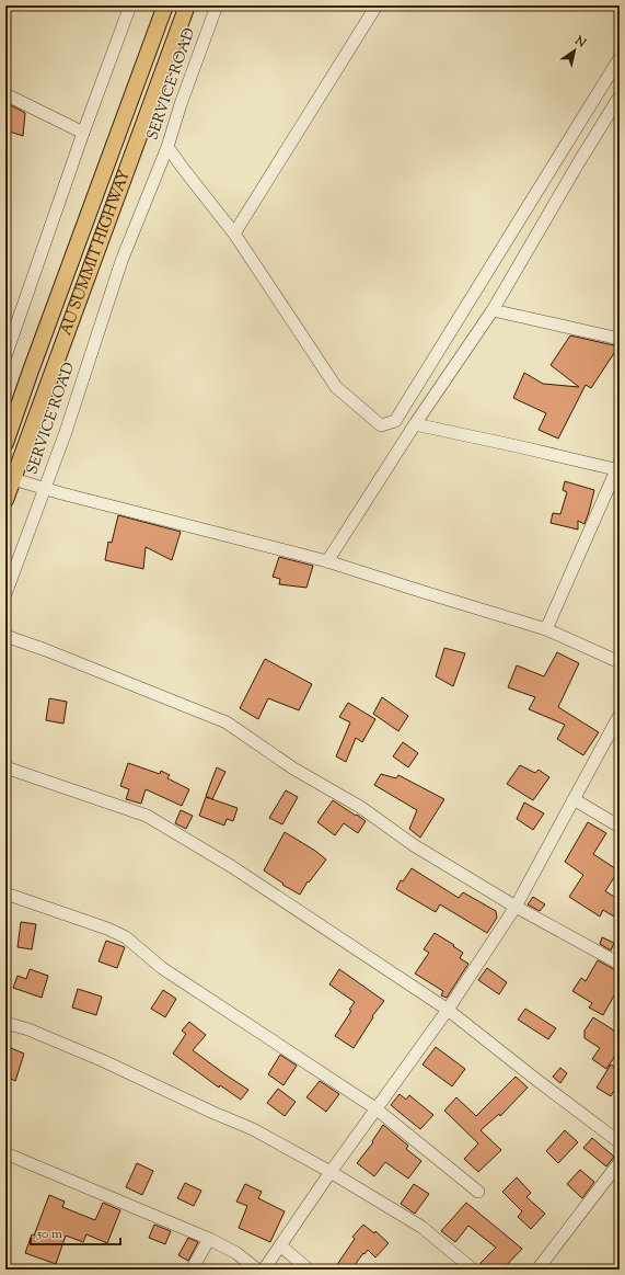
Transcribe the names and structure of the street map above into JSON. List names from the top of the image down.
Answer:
{
  "streets": {
    "main road": ["AU SUMMIT HIGHWAY"],
    "street": ["SERVICE ROAD"]
  },
  "scale_bar": "50 m",
  "north": "top right"
}
